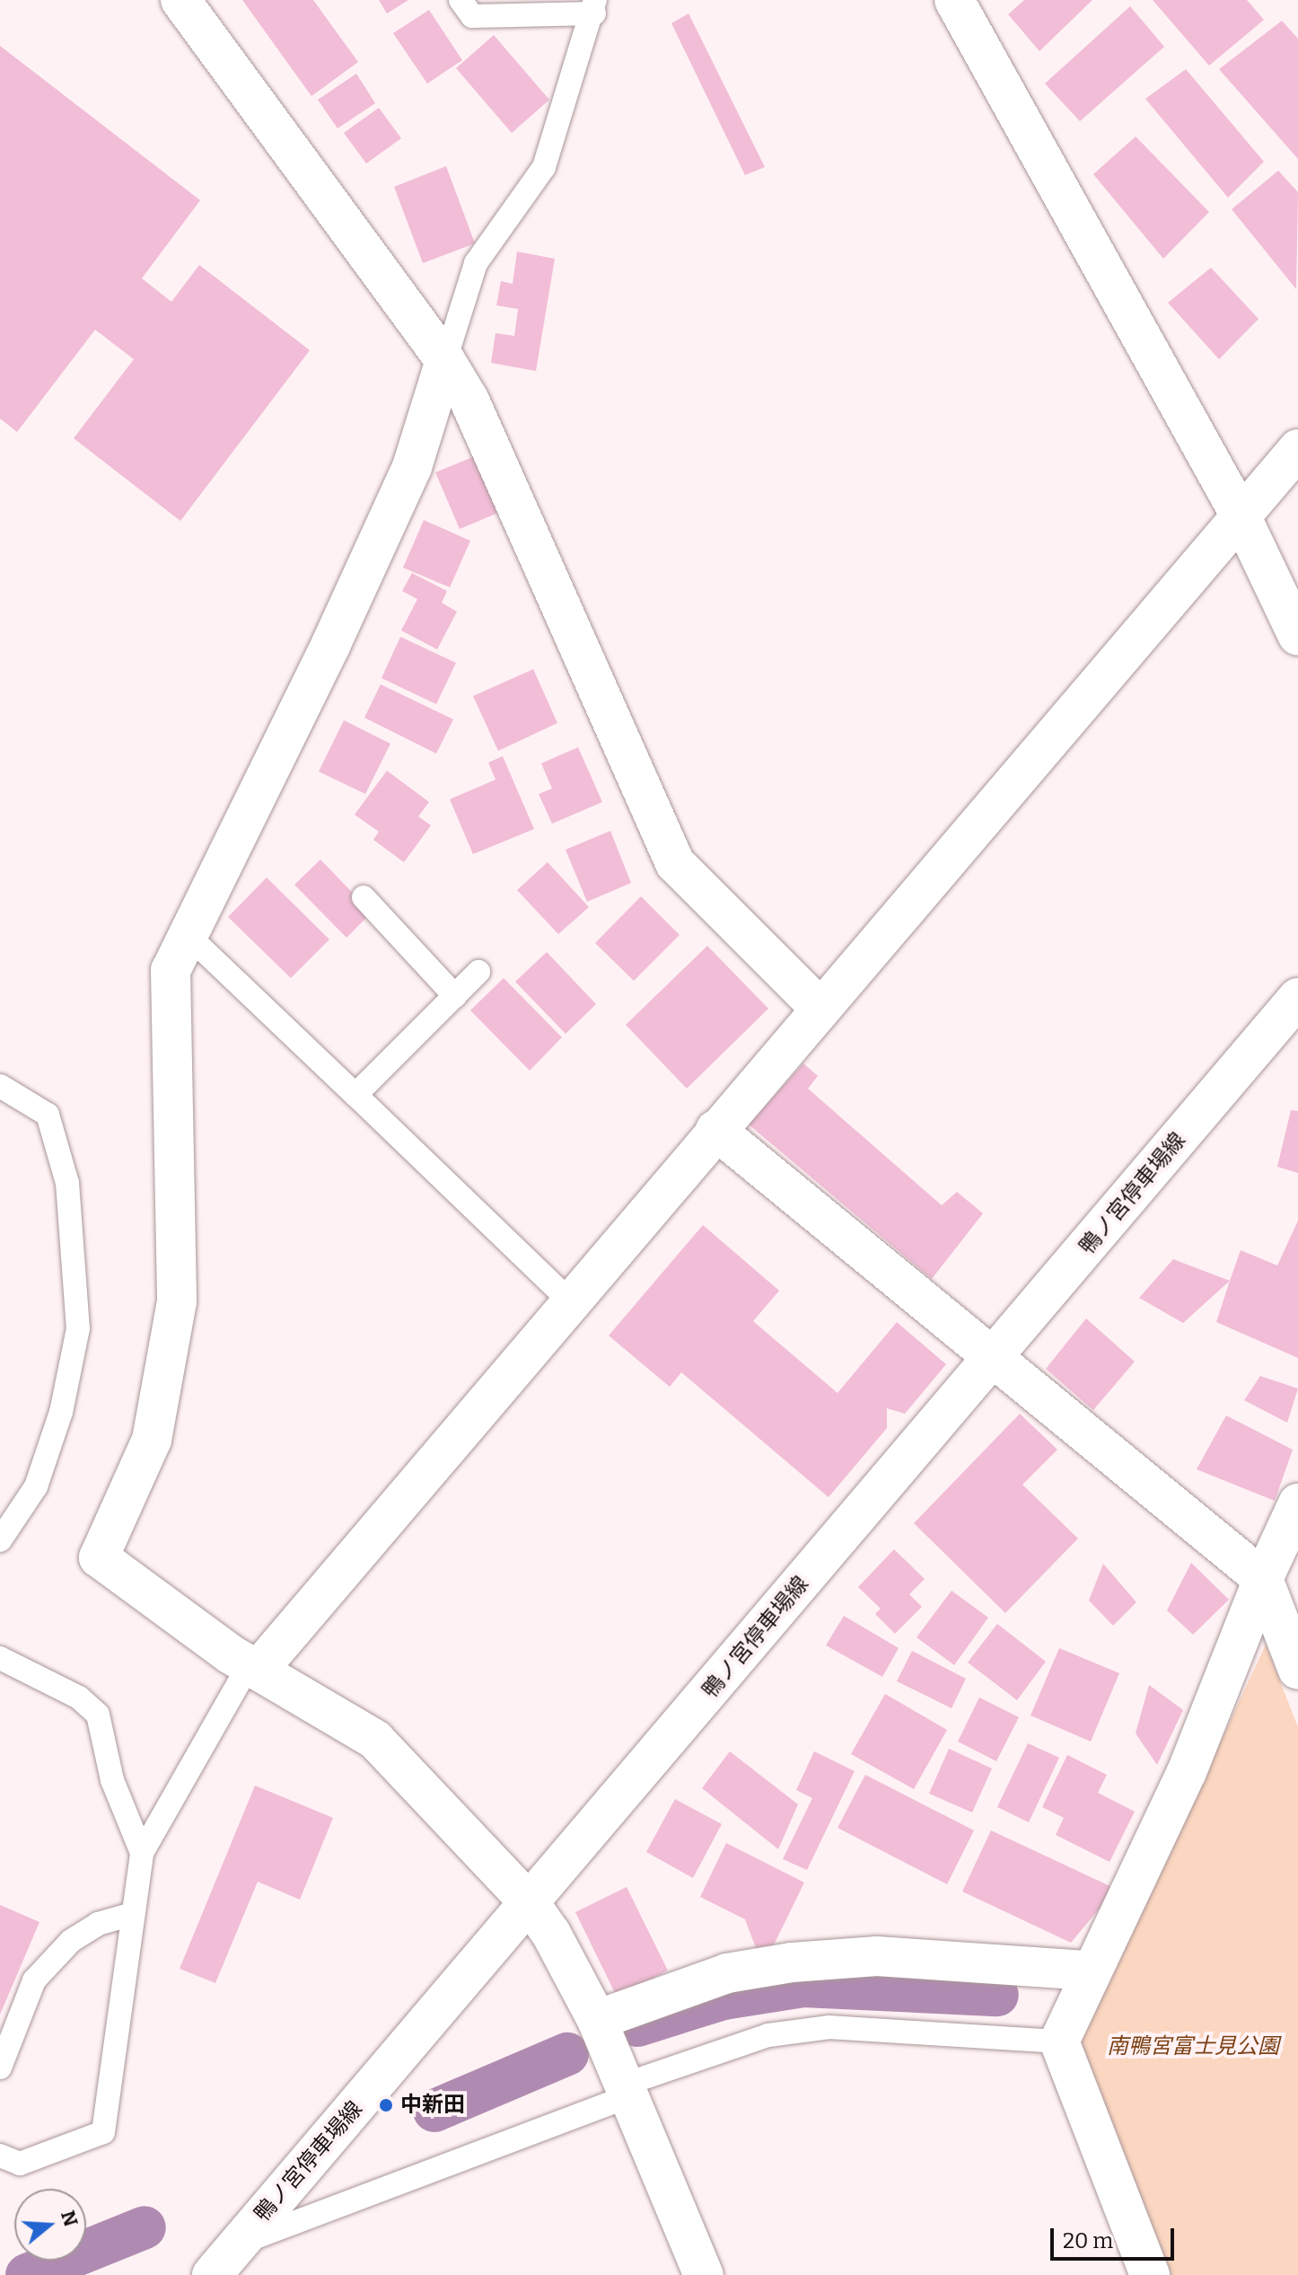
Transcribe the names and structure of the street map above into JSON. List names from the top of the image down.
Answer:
{
  "streets": {
    "street": ["鴨ノ宮停車場線"]
  },
  "parks": ["南鴨宮富士見公園"],
  "places": ["中新田"],
  "scale_bar": "20 m",
  "north": "right"
}
